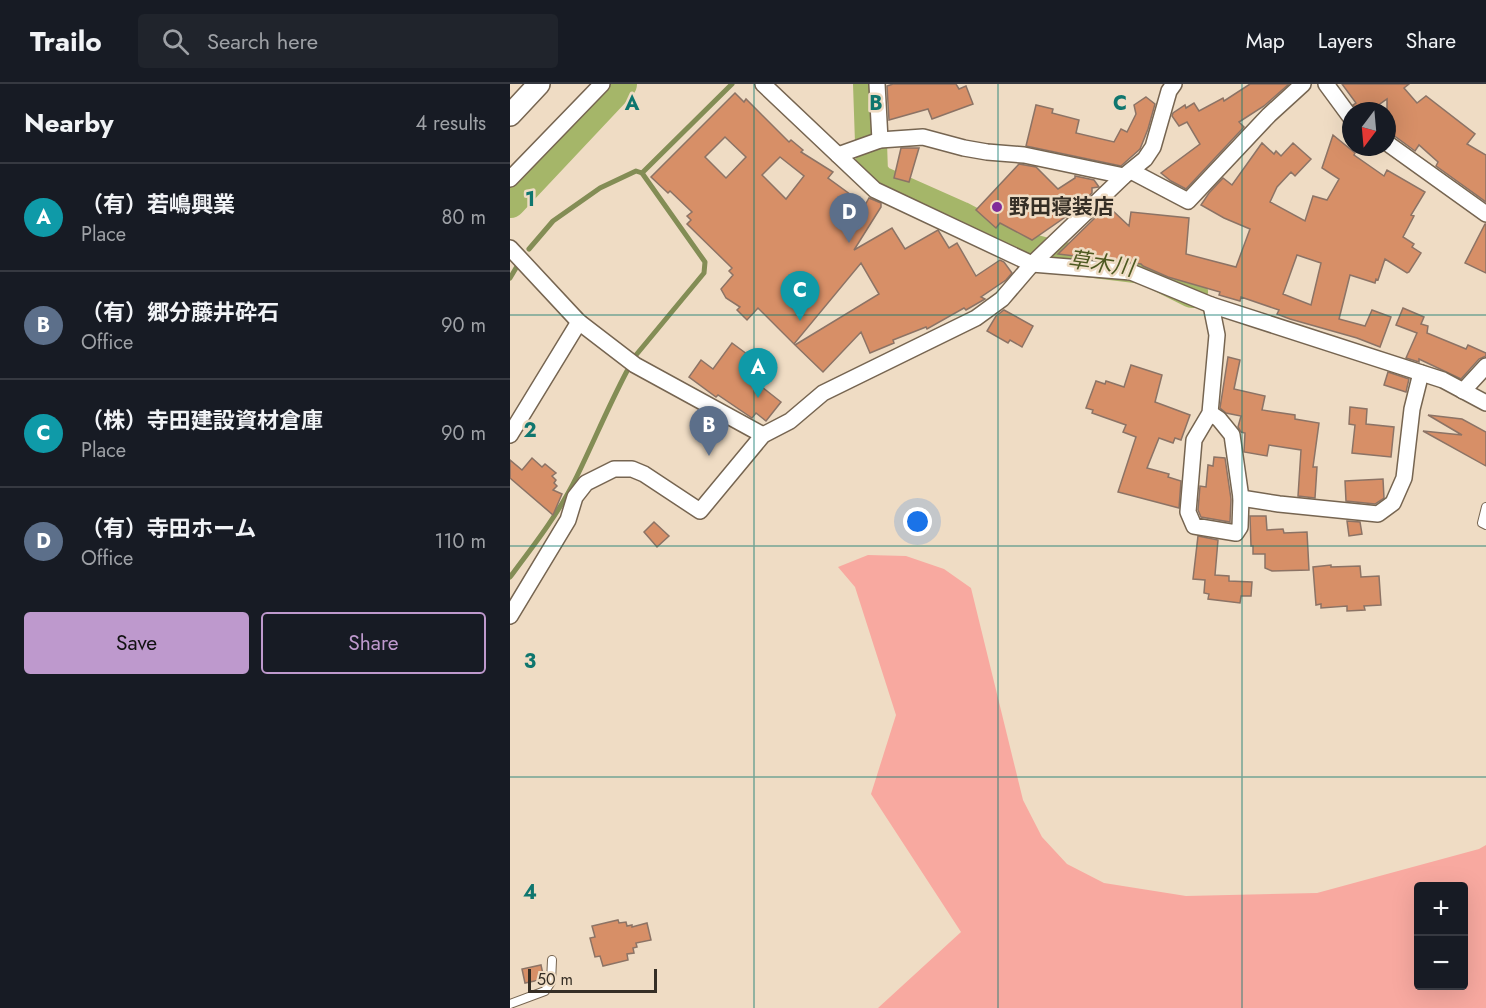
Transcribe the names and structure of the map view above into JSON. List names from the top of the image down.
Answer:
{
  "water": ["草木川"],
  "places": ["野田寝装店"],
  "scale_bar": "50 m",
  "north": "bottom",
  "page": {
    "header": "Trailo",
    "search": "Search here",
    "nav": ["Map", "Layers", "Share"],
    "heading": ["Nearby", "4 results"],
    "list": [
      {
        "mark": "A",
        "name": "（有）若嶋興業",
        "note": "Place",
        "value": "80 m"
      },
      {
        "mark": "B",
        "name": "（有）郷分藤井砕石",
        "note": "Office",
        "value": "90 m"
      },
      {
        "mark": "C",
        "name": "（株）寺田建設資材倉庫",
        "note": "Place",
        "value": "90 m"
      },
      {
        "mark": "D",
        "name": "（有）寺田ホーム",
        "note": "Office",
        "value": "110 m"
      }
    ],
    "pins": [
      "D",
      "C",
      "A",
      "B"
    ],
    "buttons": ["Save", "Share"],
    "map_buttons": ["+", "−"],
    "scale": "50 m"
  },
  "grid": {
    "columns": ["A", "B", "C"],
    "rows": [
      "1",
      "2",
      "3",
      "4"
    ]
  }
}
